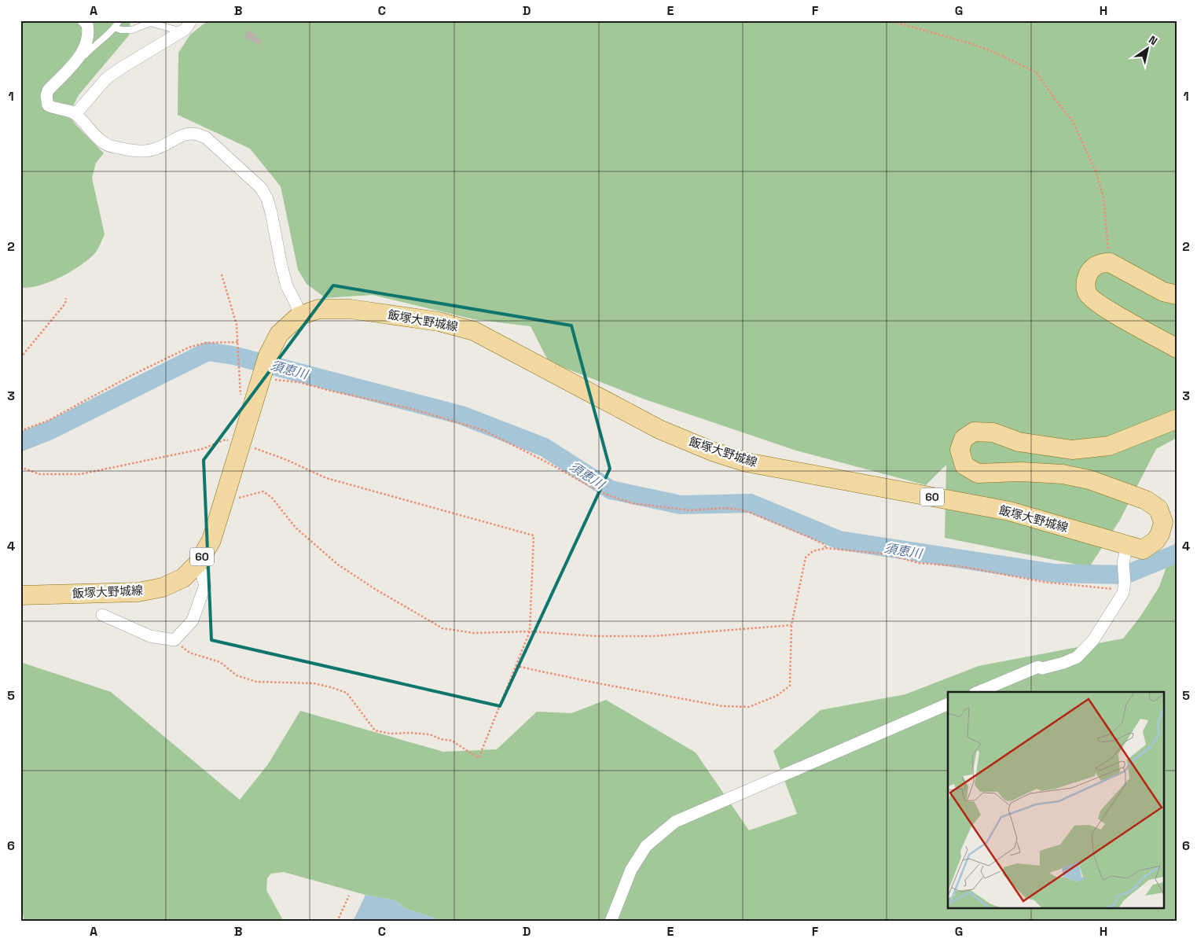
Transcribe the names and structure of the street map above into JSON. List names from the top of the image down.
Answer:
{
  "streets": {
    "main road": ["飯塚大野城線", "60"]
  },
  "water": ["須恵川"],
  "north": "top right",
  "grid": {
    "columns": [
      "A",
      "B",
      "C",
      "D",
      "E",
      "F",
      "G",
      "H"
    ],
    "rows": [
      "1",
      "2",
      "3",
      "4",
      "5",
      "6"
    ]
  }
}
